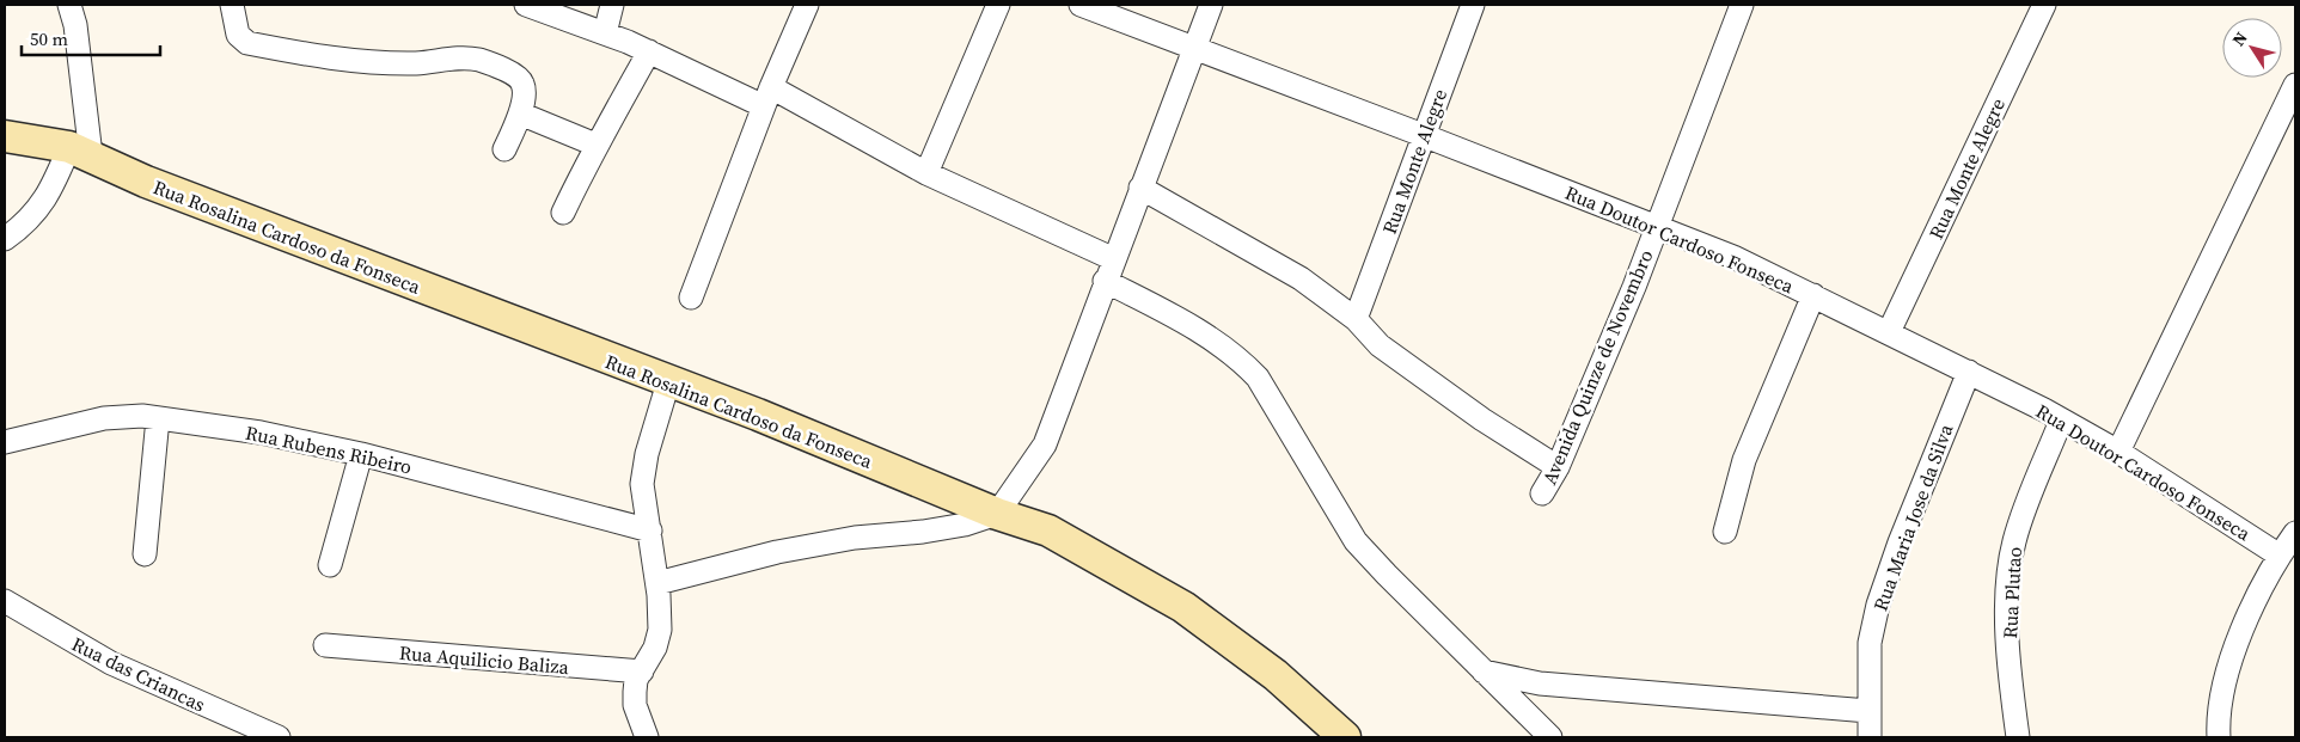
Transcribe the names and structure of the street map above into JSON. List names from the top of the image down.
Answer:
{
  "streets": {
    "street": [
      "Rua Monte Alegre",
      "Rua Rosalina Cardoso da Fonseca",
      "Rua Doutor Cardoso Fonseca",
      "Avenida Quinze de Novembro",
      "Rua Rubens Ribeiro",
      "Rua Maria Jose da Silva",
      "Rua Plutao",
      "Rua Aquilicio Baliza",
      "Rua das Criancas"
    ]
  },
  "crossings": [
    ["Rua Monte Alegre", "Rua Doutor Cardoso Fonseca"],
    ["Rua Doutor Cardoso Fonseca", "Avenida Quinze de Novembro"],
    ["Rua Doutor Cardoso Fonseca", "Rua Maria Jose da Silva"],
    ["Rua Doutor Cardoso Fonseca", "Rua Plutao"]
  ],
  "scale_bar": "50 m",
  "north": "top left"
}
